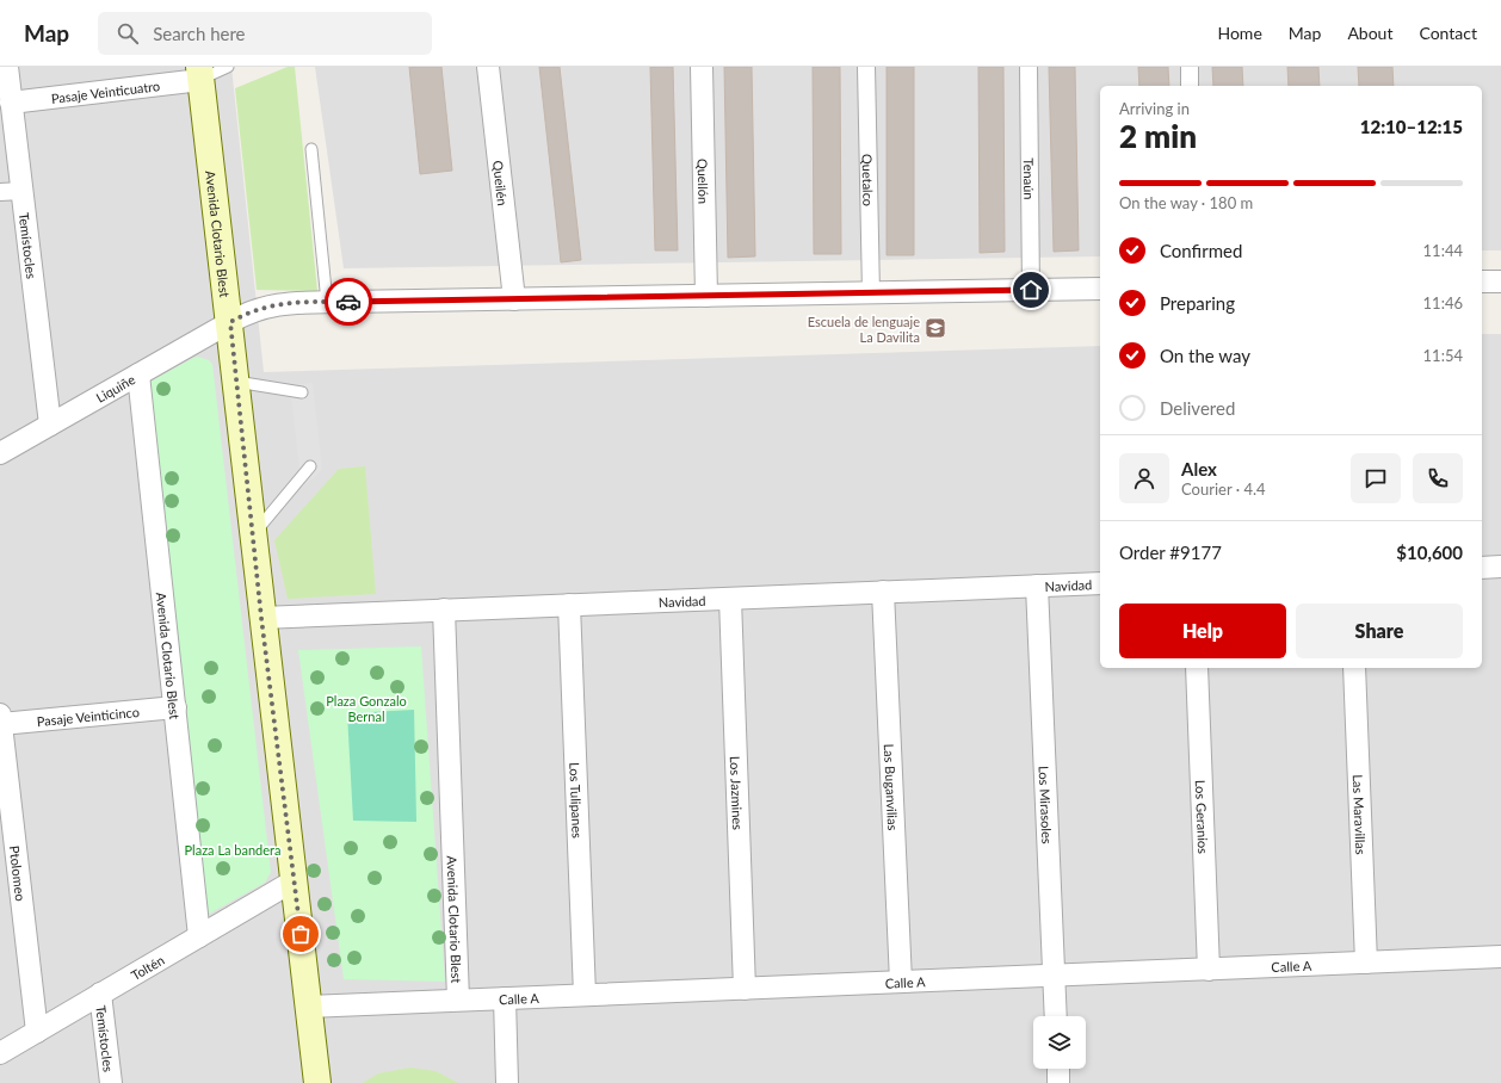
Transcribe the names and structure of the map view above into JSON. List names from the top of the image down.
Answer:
{
  "streets": {
    "main road": ["Avenida Clotario Blest"],
    "street": [
      "Pasaje Veinticuatro",
      "Tenaún",
      "Quetalco",
      "Quellón",
      "Queilén",
      "Temístocles",
      "Liquiñe",
      "Navidad",
      "Pasaje Veinticinco",
      "Las Buganvilias",
      "Los Jazmines",
      "Los Tulipanes",
      "Los Mirasoles",
      "Las Maravillas",
      "Los Geranios",
      "Ptolomeo",
      "Toltén",
      "Calle A"
    ]
  },
  "crossings": [
    ["Pasaje Veinticuatro", "Avenida Clotario Blest"],
    ["Pasaje Veinticuatro", "Temístocles"],
    ["Tenaún", "Liquiñe"],
    ["Quetalco", "Liquiñe"],
    ["Quellón", "Liquiñe"],
    ["Queilén", "Liquiñe"],
    ["Avenida Clotario Blest", "Liquiñe"],
    ["Avenida Clotario Blest", "Navidad"],
    ["Avenida Clotario Blest", "Pasaje Veinticinco"],
    ["Avenida Clotario Blest", "Toltén"],
    ["Avenida Clotario Blest", "Calle A"],
    ["Temístocles", "Liquiñe"],
    ["Temístocles", "Toltén"],
    ["Navidad", "Las Buganvilias"],
    ["Navidad", "Los Jazmines"],
    ["Navidad", "Los Tulipanes"],
    ["Navidad", "Los Mirasoles"],
    ["Pasaje Veinticinco", "Ptolomeo"],
    ["Las Buganvilias", "Calle A"],
    ["Los Jazmines", "Calle A"],
    ["Los Tulipanes", "Calle A"],
    ["Los Mirasoles", "Calle A"],
    ["Las Maravillas", "Calle A"],
    ["Los Geranios", "Calle A"],
    ["Ptolomeo", "Toltén"]
  ],
  "parks": ["Plaza Gonzalo Bernal", "Plaza La bandera"],
  "places": {
    "school or university": ["Escuela de lenguaje La Davilita"]
  },
  "page": {
    "header": "Map",
    "search": "Search here",
    "nav": [
      "Home",
      "Map",
      "About",
      "Contact"
    ],
    "heading": ["2 min", "Arriving in", "12:10–12:15"],
    "panel": [
      "Alex",
      "Courier · 4.4",
      "Order #9177",
      "$10,600"
    ],
    "bar": "On the way · 180 m",
    "list": [
      ["Confirmed", "11:44"],
      ["Preparing", "11:46"],
      ["On the way", "11:54"],
      "Delivered"
    ],
    "buttons": ["Help", "Share"]
  }
}
